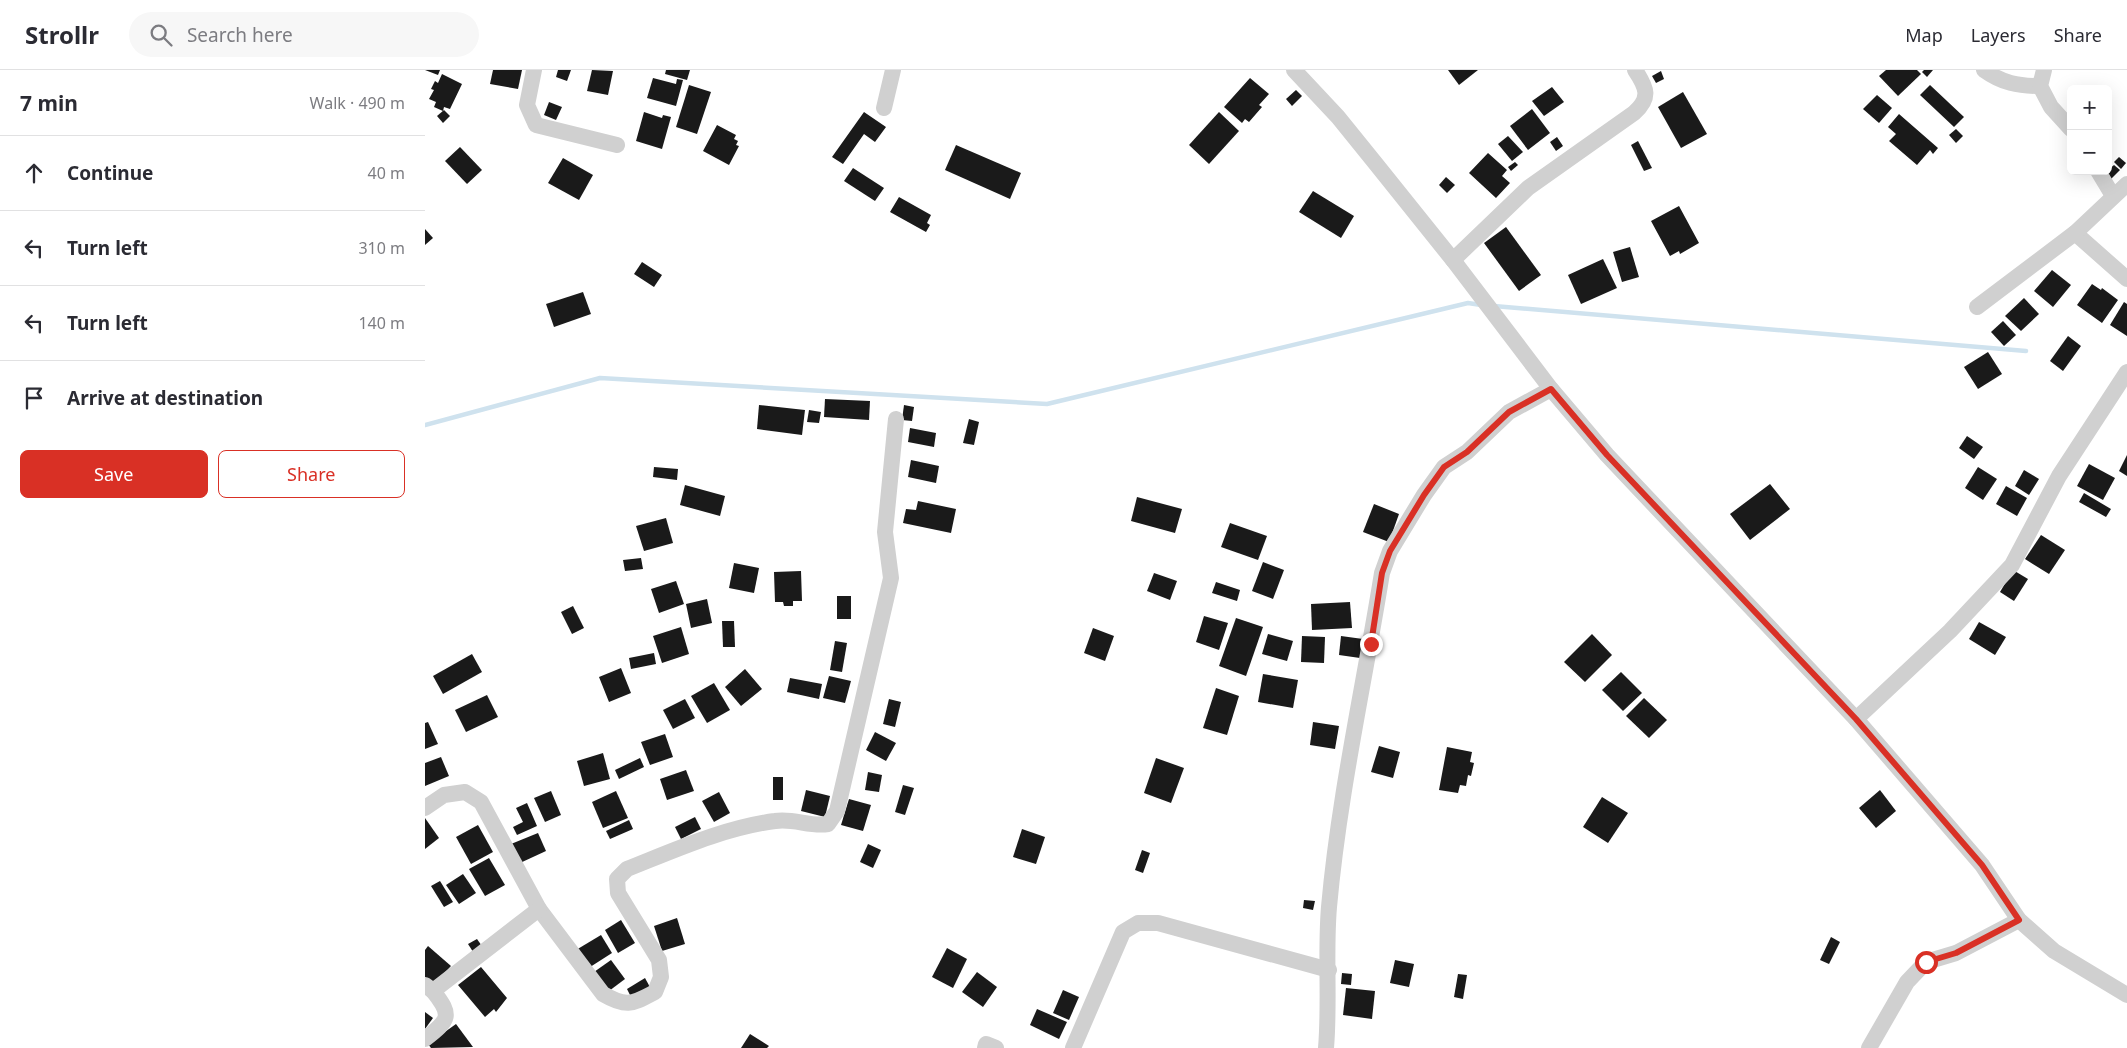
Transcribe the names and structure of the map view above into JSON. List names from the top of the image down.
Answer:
{
  "page": {
    "header": "Strollr",
    "search": "Search here",
    "nav": ["Map", "Layers", "Share"],
    "heading": ["7 min", "Walk · 490 m"],
    "map_buttons": ["+", "−"],
    "list": [
      ["Continue", "40 m"],
      ["Turn left", "310 m"],
      ["Turn left", "140 m"],
      "Arrive at destination"
    ],
    "buttons": ["Save", "Share"]
  }
}
